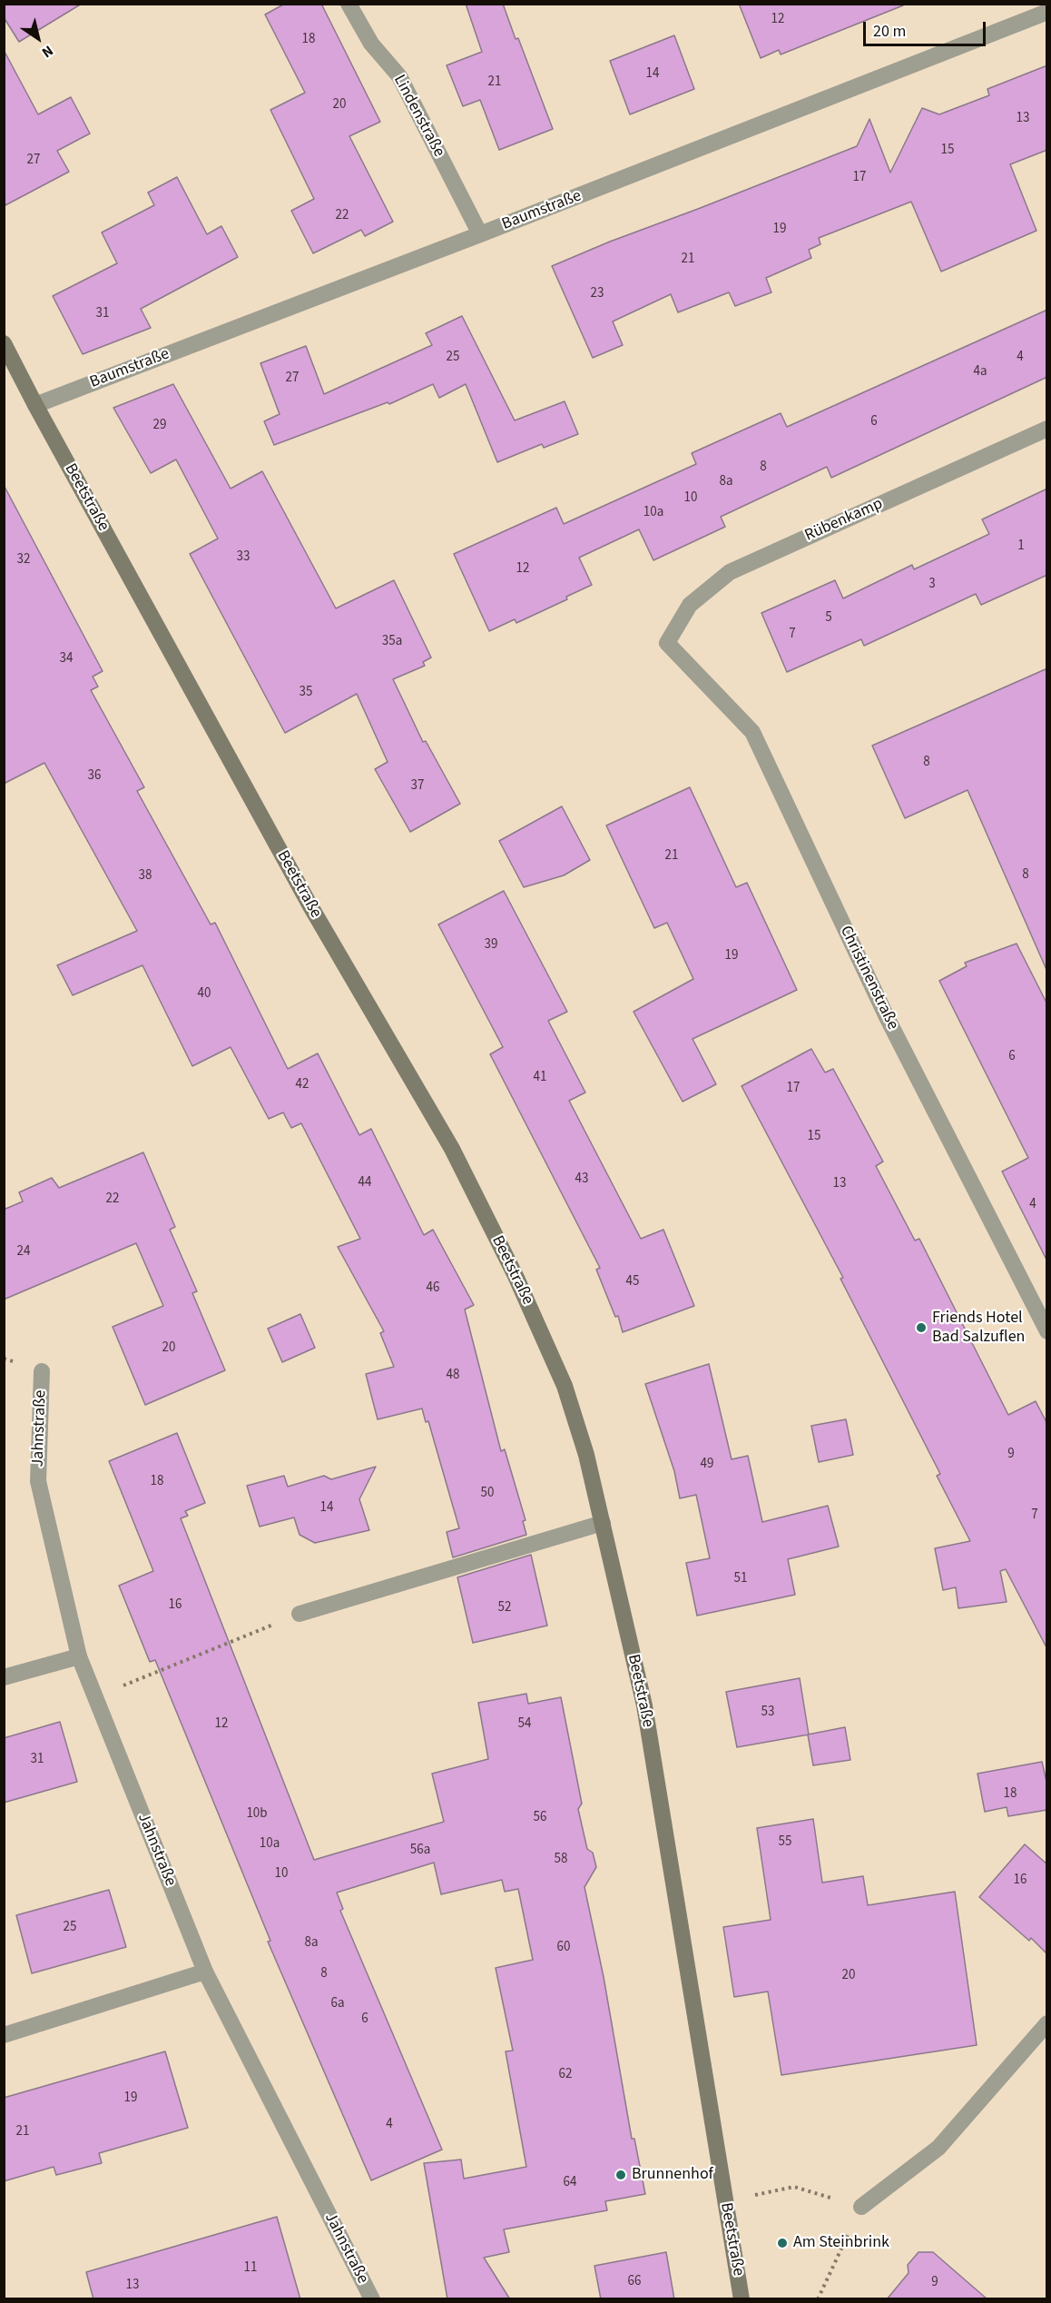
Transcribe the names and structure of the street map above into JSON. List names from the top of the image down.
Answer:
{
  "streets": {
    "main road": ["Beetstraße"],
    "street": [
      "Lindenstraße",
      "Baumstraße",
      "Rübenkamp",
      "Christinenstraße",
      "Jahnstraße"
    ]
  },
  "crossings": [
    ["Lindenstraße", "Baumstraße"],
    ["Baumstraße", "Beetstraße"],
    ["Rübenkamp", "Christinenstraße"]
  ],
  "places": ["Friends Hotel Bad Salzuflen", "Brunnenhof", "Am Steinbrink"],
  "house_numbers": [
    "12",
    "18",
    "14",
    "21",
    "20",
    "13",
    "15",
    "27",
    "17",
    "22",
    "19",
    "21",
    "23",
    "31",
    "25",
    "4",
    "4a",
    "27",
    "6",
    "29",
    "8",
    "8a",
    "10",
    "10a",
    "1",
    "33",
    "32",
    "12",
    "3",
    "5",
    "7",
    "35a",
    "34",
    "35",
    "8",
    "36",
    "37",
    "21",
    "8",
    "38",
    "39",
    "19",
    "40",
    "6",
    "41",
    "42",
    "17",
    "15",
    "43",
    "44",
    "13",
    "22",
    "4",
    "24",
    "45",
    "46",
    "20",
    "48",
    "9",
    "49",
    "18",
    "50",
    "14",
    "7",
    "51",
    "16",
    "52",
    "53",
    "12",
    "54",
    "31",
    "18",
    "10b",
    "56",
    "55",
    "10a",
    "56a",
    "58",
    "10",
    "16",
    "25",
    "8a",
    "60",
    "8",
    "20",
    "6a",
    "6",
    "62",
    "19",
    "4",
    "21",
    "64",
    "11",
    "66",
    "9",
    "13"
  ],
  "scale_bar": "20 m",
  "north": "bottom right"
}
